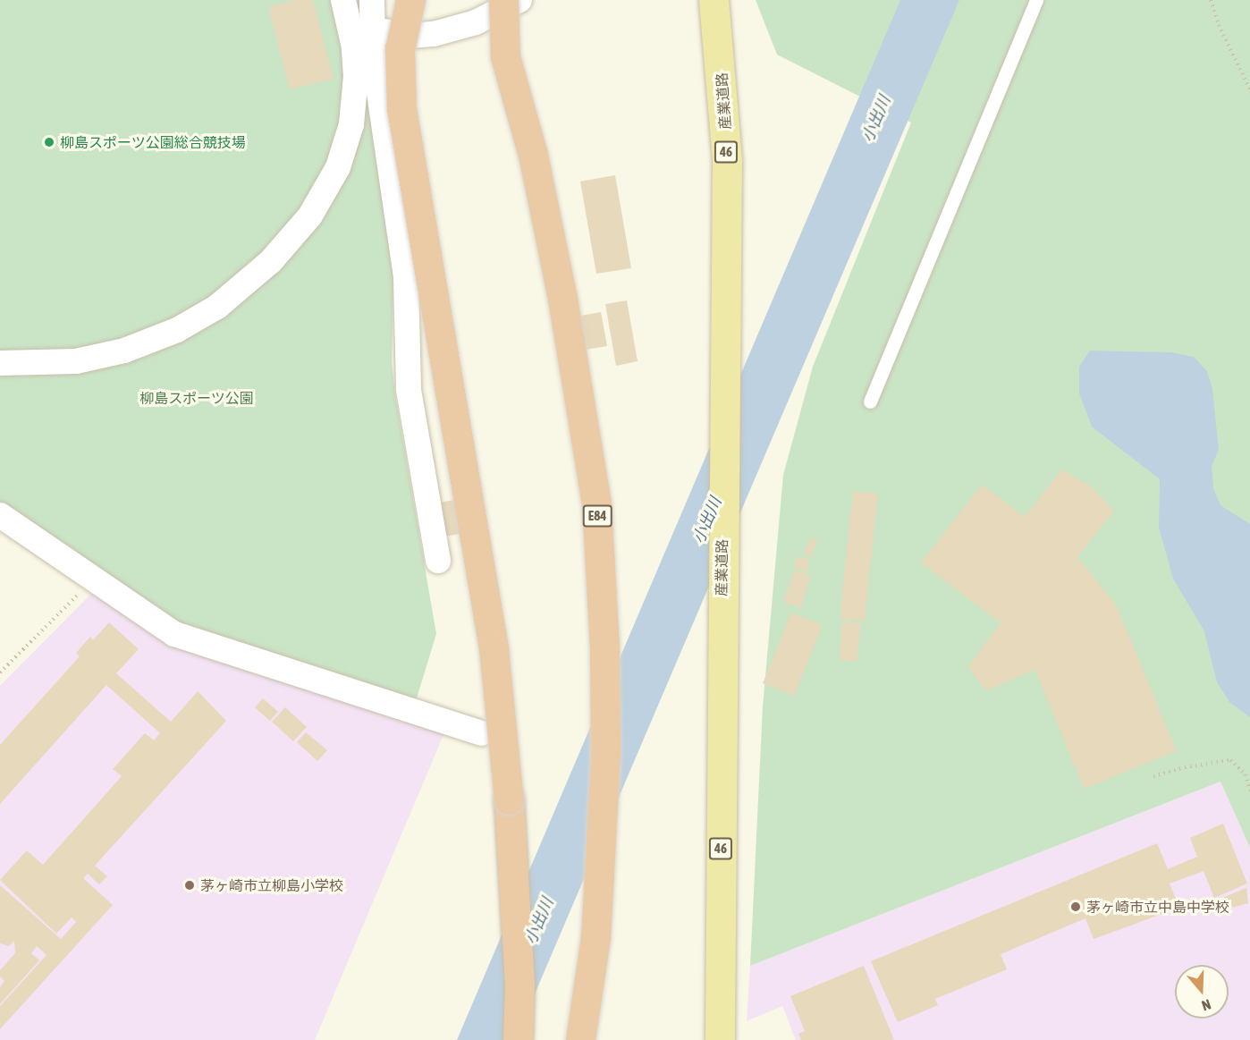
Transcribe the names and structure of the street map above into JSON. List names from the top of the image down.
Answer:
{
  "streets": {
    "highway": ["E84"],
    "main road": ["産業道路", "46"]
  },
  "water": ["小出川"],
  "parks": ["柳島スポーツ公園"],
  "places": ["柳島スポーツ公園総合競技場", "茅ヶ崎市立柳島小学校", "茅ヶ崎市立中島中学校"],
  "north": "bottom"
}
